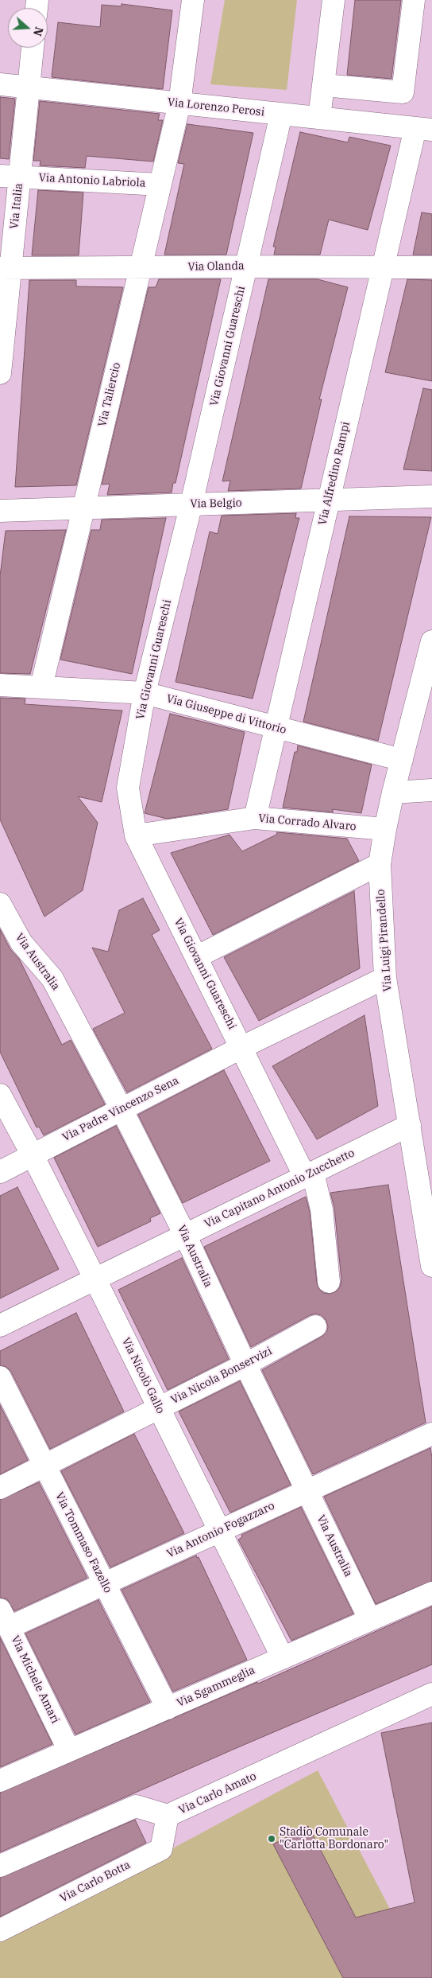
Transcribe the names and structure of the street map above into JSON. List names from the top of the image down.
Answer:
{
  "streets": {
    "street": [
      "Via Lorenzo Perosi",
      "Via Antonio Labriola",
      "Via Italia",
      "Via Olanda",
      "Via Giovanni Guareschi",
      "Via Taliercio",
      "Via Alfredino Rampi",
      "Via Belgio",
      "Via Giuseppe di Vittorio",
      "Via Corrado Alvaro",
      "Via Luigi Pirandello",
      "Via Australia",
      "Via Padre Vincenzo Sena",
      "Via Capitano Antonio Zucchetto",
      "Via Nicolò Gallo",
      "Via Nicola Bonservizi",
      "Via Antonio Fogazzaro",
      "Via Tommaso Fazello",
      "Via Michele Amari",
      "Via Sgammeglia",
      "Via Carlo Amato",
      "Via Carlo Botta"
    ]
  },
  "crossings": [
    ["Via Lorenzo Perosi", "Via Italia"],
    ["Via Lorenzo Perosi", "Via Giovanni Guareschi"],
    ["Via Lorenzo Perosi", "Via Taliercio"],
    ["Via Lorenzo Perosi", "Via Alfredino Rampi"],
    ["Via Antonio Labriola", "Via Italia"],
    ["Via Antonio Labriola", "Via Taliercio"],
    ["Via Italia", "Via Olanda"],
    ["Via Olanda", "Via Giovanni Guareschi"],
    ["Via Olanda", "Via Taliercio"],
    ["Via Olanda", "Via Alfredino Rampi"],
    ["Via Giovanni Guareschi", "Via Belgio"],
    ["Via Giovanni Guareschi", "Via Giuseppe di Vittorio"],
    ["Via Giovanni Guareschi", "Via Corrado Alvaro"],
    ["Via Giovanni Guareschi", "Via Padre Vincenzo Sena"],
    ["Via Giovanni Guareschi", "Via Capitano Antonio Zucchetto"],
    ["Via Taliercio", "Via Belgio"],
    ["Via Taliercio", "Via Giuseppe di Vittorio"],
    ["Via Alfredino Rampi", "Via Belgio"],
    ["Via Alfredino Rampi", "Via Giuseppe di Vittorio"],
    ["Via Alfredino Rampi", "Via Corrado Alvaro"],
    ["Via Giuseppe di Vittorio", "Via Luigi Pirandello"],
    ["Via Corrado Alvaro", "Via Luigi Pirandello"],
    ["Via Luigi Pirandello", "Via Padre Vincenzo Sena"],
    ["Via Luigi Pirandello", "Via Capitano Antonio Zucchetto"],
    ["Via Australia", "Via Padre Vincenzo Sena"],
    ["Via Australia", "Via Capitano Antonio Zucchetto"],
    ["Via Australia", "Via Nicola Bonservizi"],
    ["Via Australia", "Via Antonio Fogazzaro"],
    ["Via Australia", "Via Sgammeglia"],
    ["Via Padre Vincenzo Sena", "Via Nicolò Gallo"],
    ["Via Capitano Antonio Zucchetto", "Via Nicolò Gallo"],
    ["Via Nicolò Gallo", "Via Nicola Bonservizi"],
    ["Via Nicolò Gallo", "Via Antonio Fogazzaro"],
    ["Via Nicolò Gallo", "Via Sgammeglia"],
    ["Via Nicola Bonservizi", "Via Tommaso Fazello"],
    ["Via Antonio Fogazzaro", "Via Tommaso Fazello"],
    ["Via Antonio Fogazzaro", "Via Michele Amari"],
    ["Via Tommaso Fazello", "Via Sgammeglia"],
    ["Via Michele Amari", "Via Sgammeglia"],
    ["Via Carlo Amato", "Via Carlo Botta"]
  ],
  "places": ["Stadio Comunale \"Carlotta Bordonaro\""],
  "north": "right"
}
